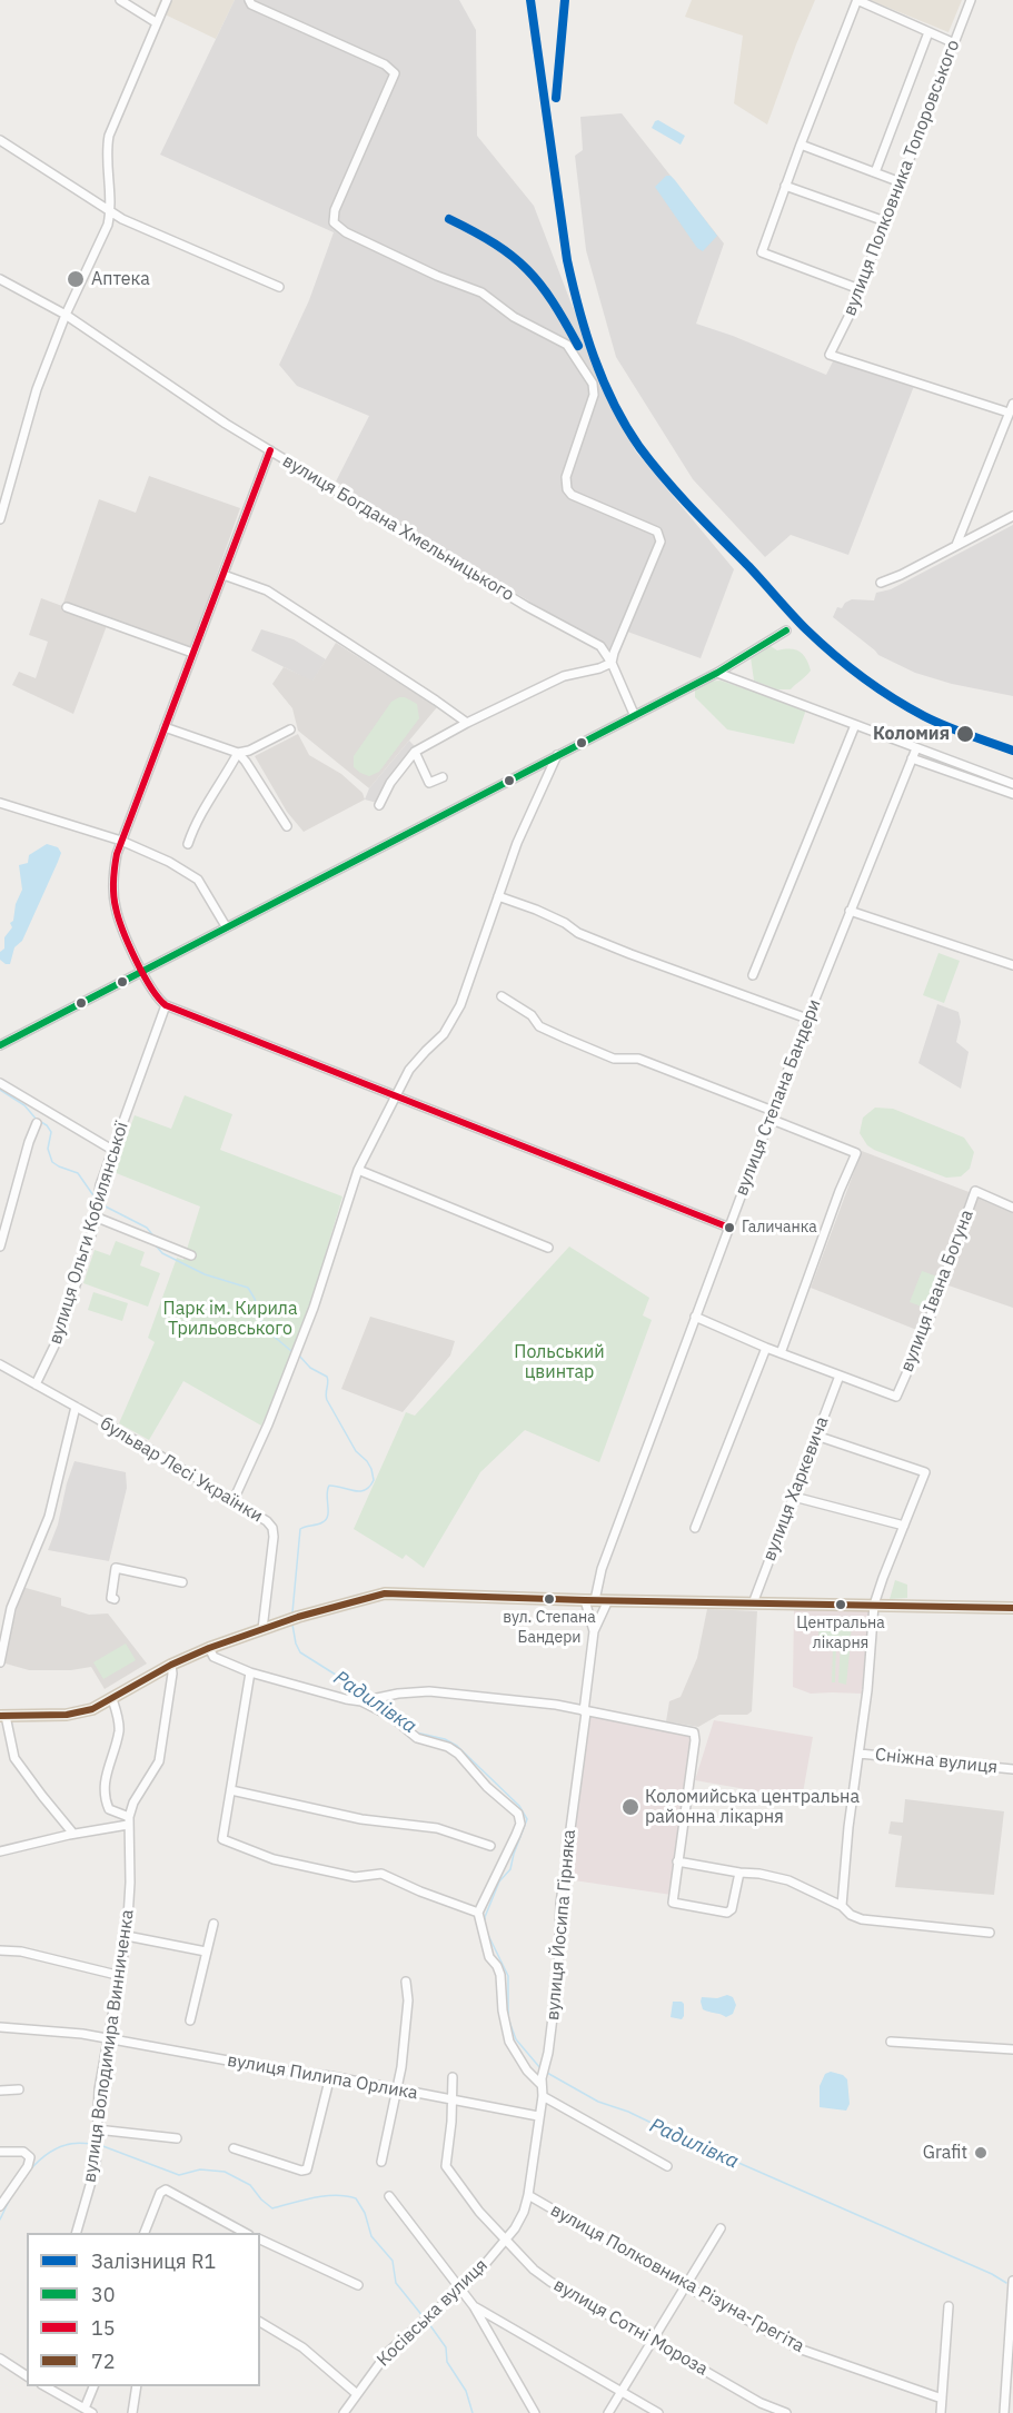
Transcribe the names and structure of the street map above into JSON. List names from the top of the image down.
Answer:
{
  "streets": {
    "street": [
      "вулиця Полковника Топоровського",
      "вулиця Богдана Хмельницького",
      "вулиця Степана Бандери",
      "вулиця Ольги Кобилянської",
      "вулиця Івана Богуна",
      "бульвар Лесі Українки",
      "вулиця Харкевича",
      "Сніжна вулиця",
      "вулиця Йосипа Гірняка",
      "вулиця Володимира Винниченка",
      "вулиця Пилипа Орлика",
      "вулиця Полковника Різуна-Грегіта",
      "Косівська вулиця",
      "вулиця Сотні Мороза"
    ]
  },
  "crossings": [
    ["вулиця Ольги Кобилянської", "бульвар Лесі Українки"],
    ["вулиця Івана Богуна", "вулиця Харкевича"],
    ["вулиця Йосипа Гірняка", "Косівська вулиця"],
    ["вулиця Володимира Винниченка", "вулиця Пилипа Орлика"],
    ["вулиця Пилипа Орлика", "Косівська вулиця"],
    ["вулиця Пилипа Орлика", "вулиця Сотні Мороза"],
    ["вулиця Полковника Різуна-Грегіта", "Косівська вулиця"],
    ["Косівська вулиця", "вулиця Сотні Мороза"]
  ],
  "water": ["Радилівка"],
  "parks": ["Парк ім. Кирила Трильовського", "Польський цвинтар"],
  "places": [
    "Аптека",
    "Коломия",
    "Галичанка",
    "вул. Степана Бандери",
    "Центральна лікарня",
    "Коломийська центральна районна лікарня",
    "Grafit"
  ],
  "lines": [
    "rail line R1",
    "transit line 15",
    "transit line 30",
    "transit line 72"
  ],
  "legend": [
    "Залізниця R1",
    "30",
    "15",
    "72"
  ]
}
